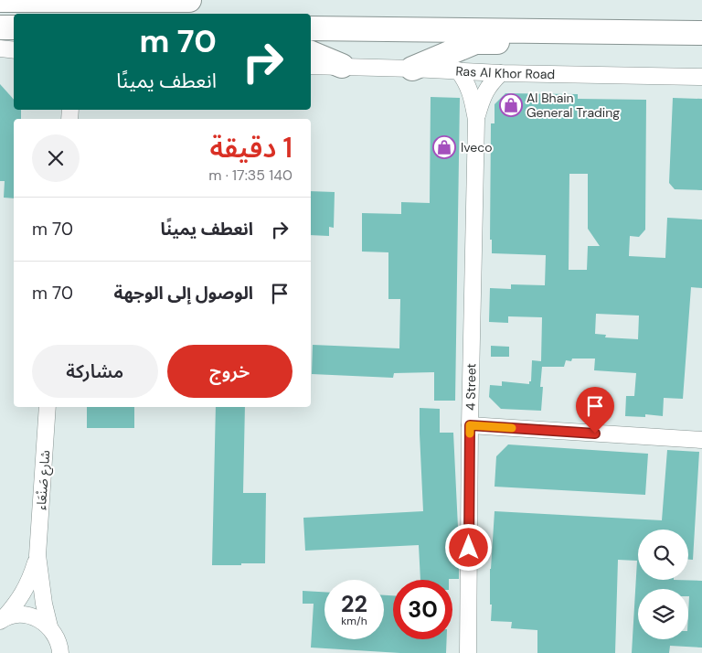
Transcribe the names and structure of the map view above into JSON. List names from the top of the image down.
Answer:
{
  "streets": {
    "street": ["Ras Al Khor Road", "4 Street", "شارع صَنْعَاء"]
  },
  "crossings": [
    ["Ras Al Khor Road", "4 Street"]
  ],
  "places": {
    "shop": ["Al Bhain General Trading", "Iveco"]
  },
  "page": {
    "turn": ["70 m", "انعطف يمينًا"],
    "heading": ["1 دقيقة", "140 m · 17:35"],
    "list": [
      {
        "name": "انعطف يمينًا",
        "value": "70 m"
      },
      {
        "name": "الوصول إلى الوجهة",
        "value": "70 m"
      }
    ],
    "buttons": ["خروج", "مشاركة"],
    "speed": "22 km/h",
    "limit": "30"
  }
}
